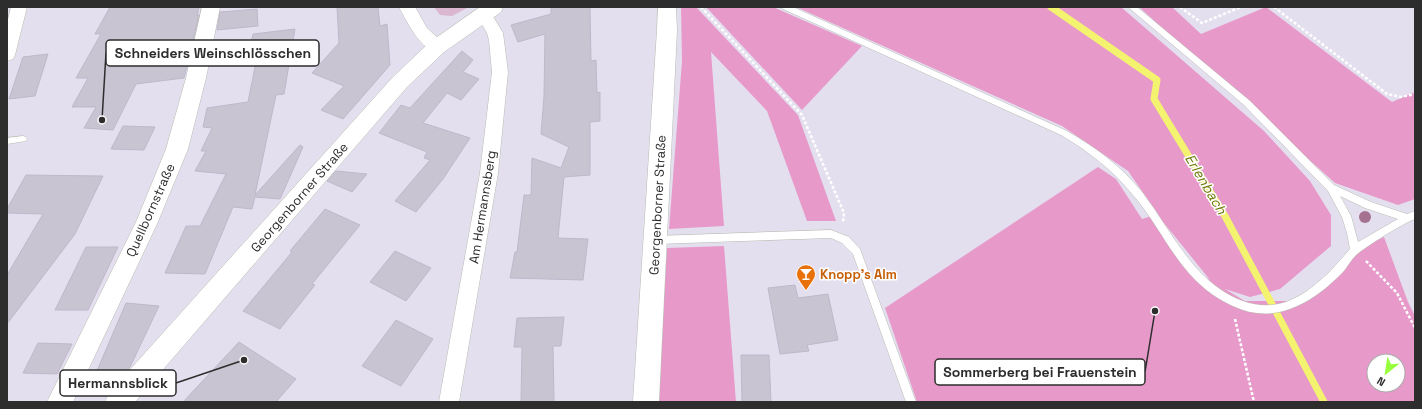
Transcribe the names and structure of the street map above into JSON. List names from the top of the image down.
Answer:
{
  "streets": {
    "main road": ["Georgenborner Straße", "Quellbornstraße"],
    "street": ["Am Hermannsberg"]
  },
  "crossings": [
    ["Georgenborner Straße", "Am Hermannsberg"]
  ],
  "water": ["Erlenbach"],
  "places": {
    "other": ["Schneiders Weinschlösschen", "Sommerberg bei Frauenstein", "Hermannsblick"],
    "bar": ["Knopp's Alm"]
  },
  "north": "bottom left"
}
